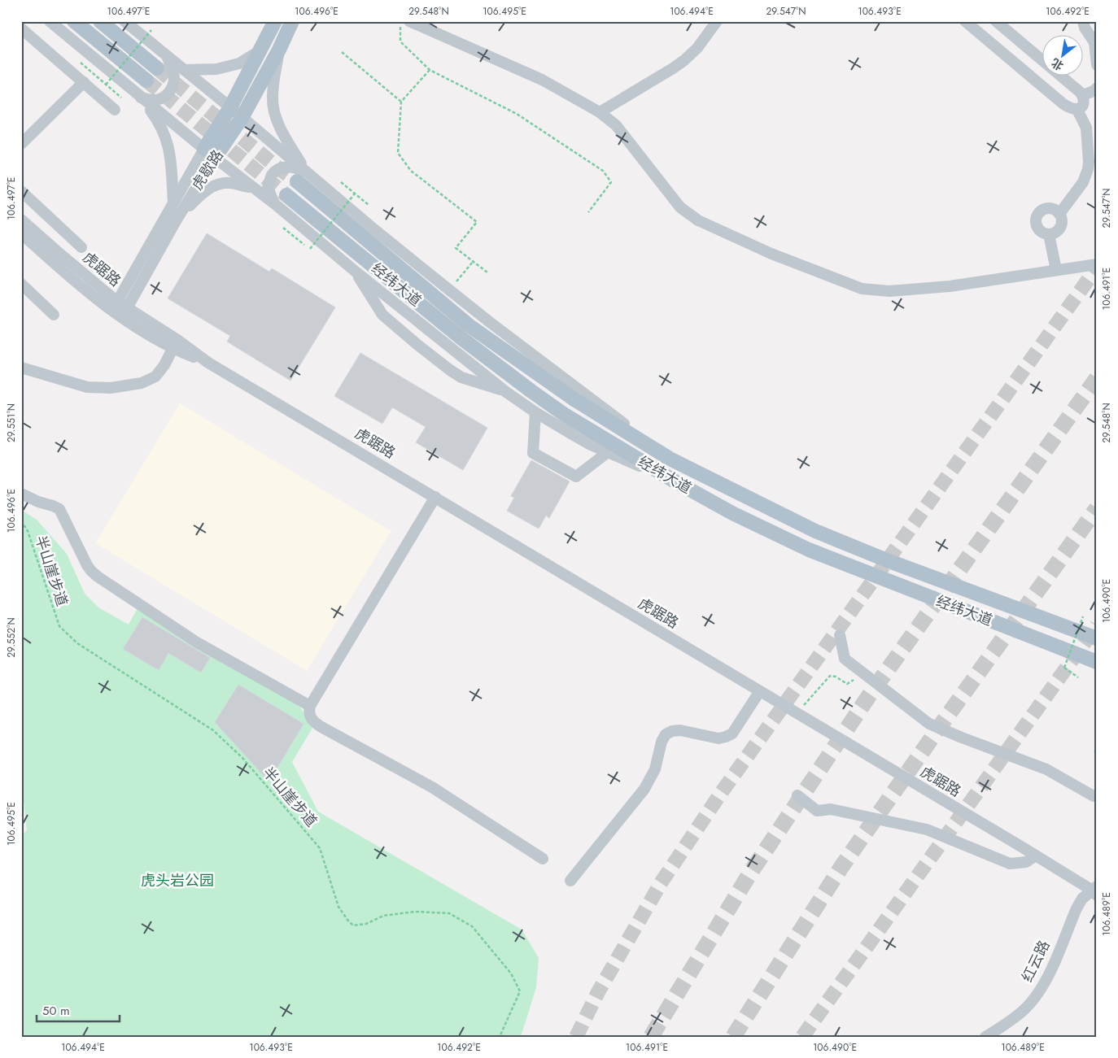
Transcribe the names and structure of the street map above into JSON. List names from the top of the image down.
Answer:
{
  "streets": {
    "main road": ["虎歇路", "经纬大道"],
    "street": ["虎踞路", "红云路"],
    "path": ["半山崖步道"]
  },
  "crossings": [
    ["虎歇路", "虎踞路"],
    ["虎踞路", "红云路"]
  ],
  "parks": ["虎头岩公园"],
  "scale_bar": "50 m",
  "north": "bottom left",
  "coordinates": [
    "106.497°E",
    "106.496°E",
    "29.548°N",
    "106.495°E",
    "106.494°E",
    "29.547°N",
    "106.493°E",
    "106.492°E",
    "106.491°E",
    "29.551°N",
    "106.490°E",
    "29.552°N",
    "106.489°E"
  ]
}
